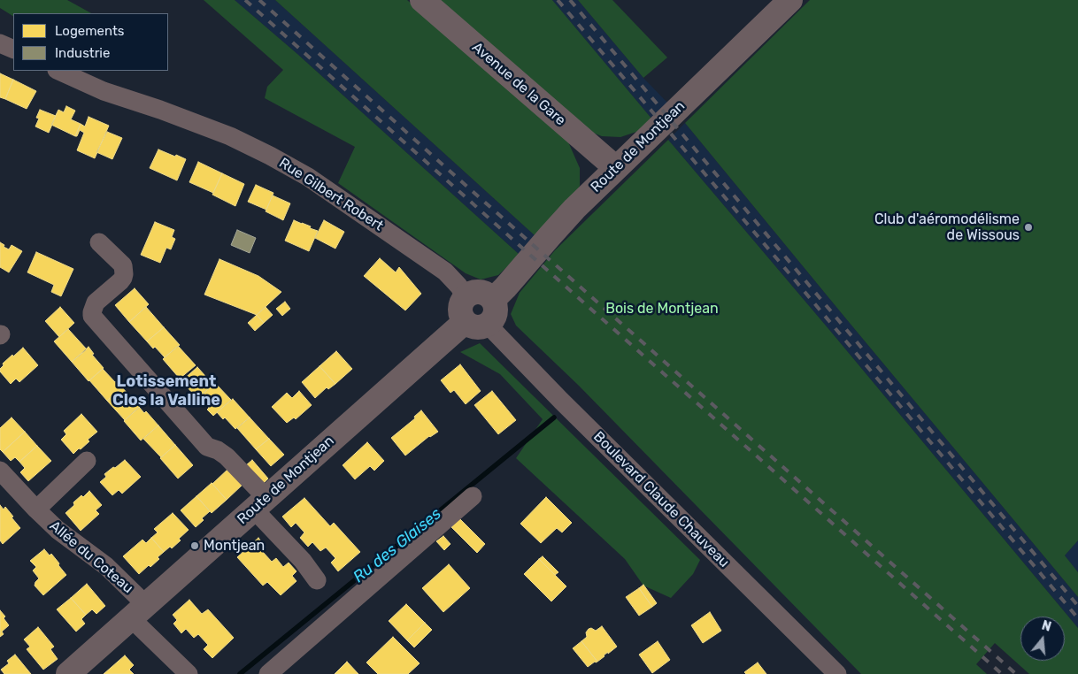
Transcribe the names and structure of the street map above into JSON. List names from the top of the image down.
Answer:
{
  "streets": {
    "street": [
      "Avenue de la Gare",
      "Route de Montjean",
      "Rue Gilbert Robert",
      "Boulevard Claude Chauveau",
      "Allée du Coteau"
    ]
  },
  "crossings": [
    ["Avenue de la Gare", "Route de Montjean"],
    ["Route de Montjean", "Rue Gilbert Robert"],
    ["Route de Montjean", "Boulevard Claude Chauveau"],
    ["Route de Montjean", "Allée du Coteau"],
    ["Rue Gilbert Robert", "Boulevard Claude Chauveau"]
  ],
  "districts": ["Lotissement Clos la Valline"],
  "water": ["Ru des Glaises"],
  "parks": ["Bois de Montjean"],
  "places": ["Club d'aéromodélisme de Wissous", "Montjean"],
  "legend": ["Logements", "Industrie"],
  "north": "top"
}
